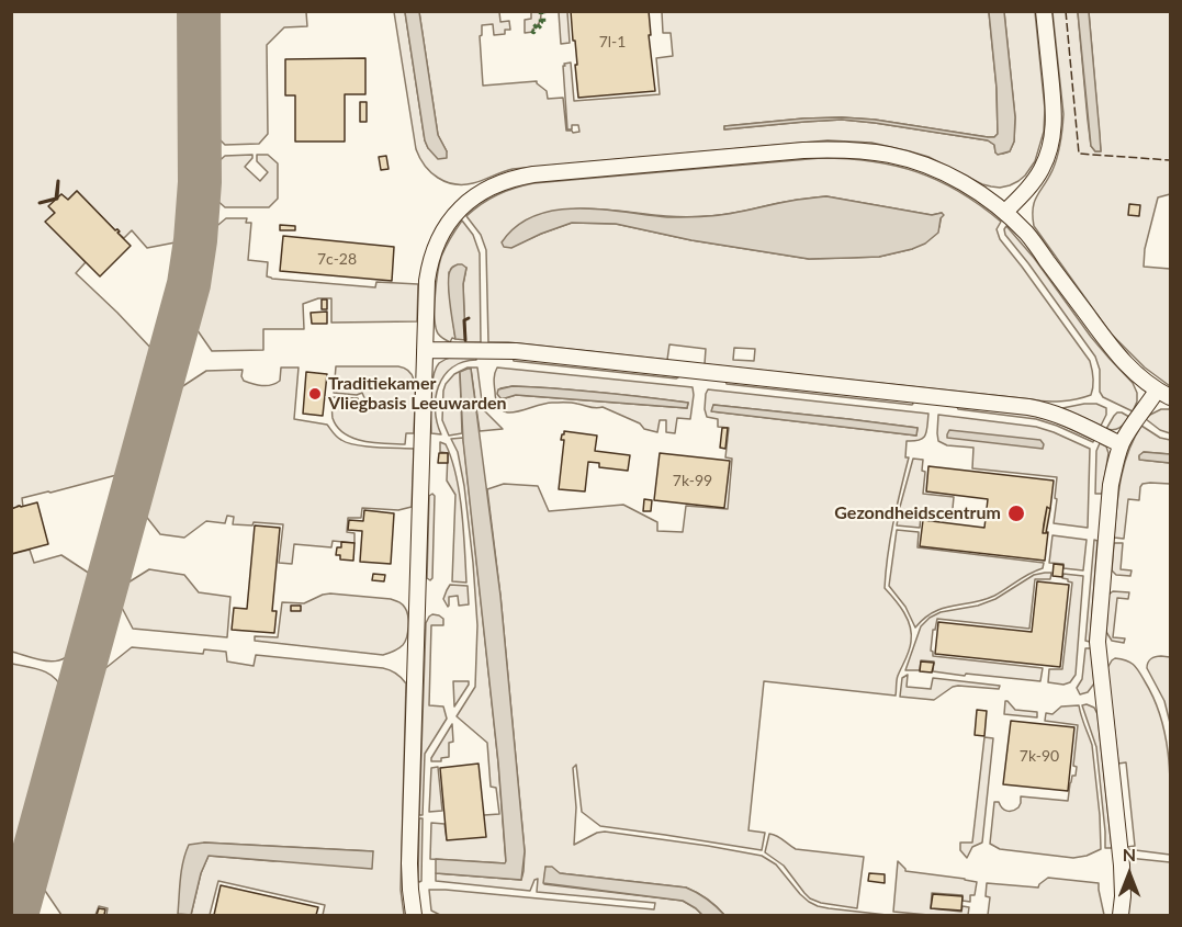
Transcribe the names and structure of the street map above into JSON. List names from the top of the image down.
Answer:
{
  "places": ["Traditiekamer Vliegbasis Leeuwarden", "Gezondheidscentrum"],
  "house_numbers": [
    "7l-1",
    "7c-28",
    "7k-99",
    "7k-90"
  ],
  "north": "top"
}
